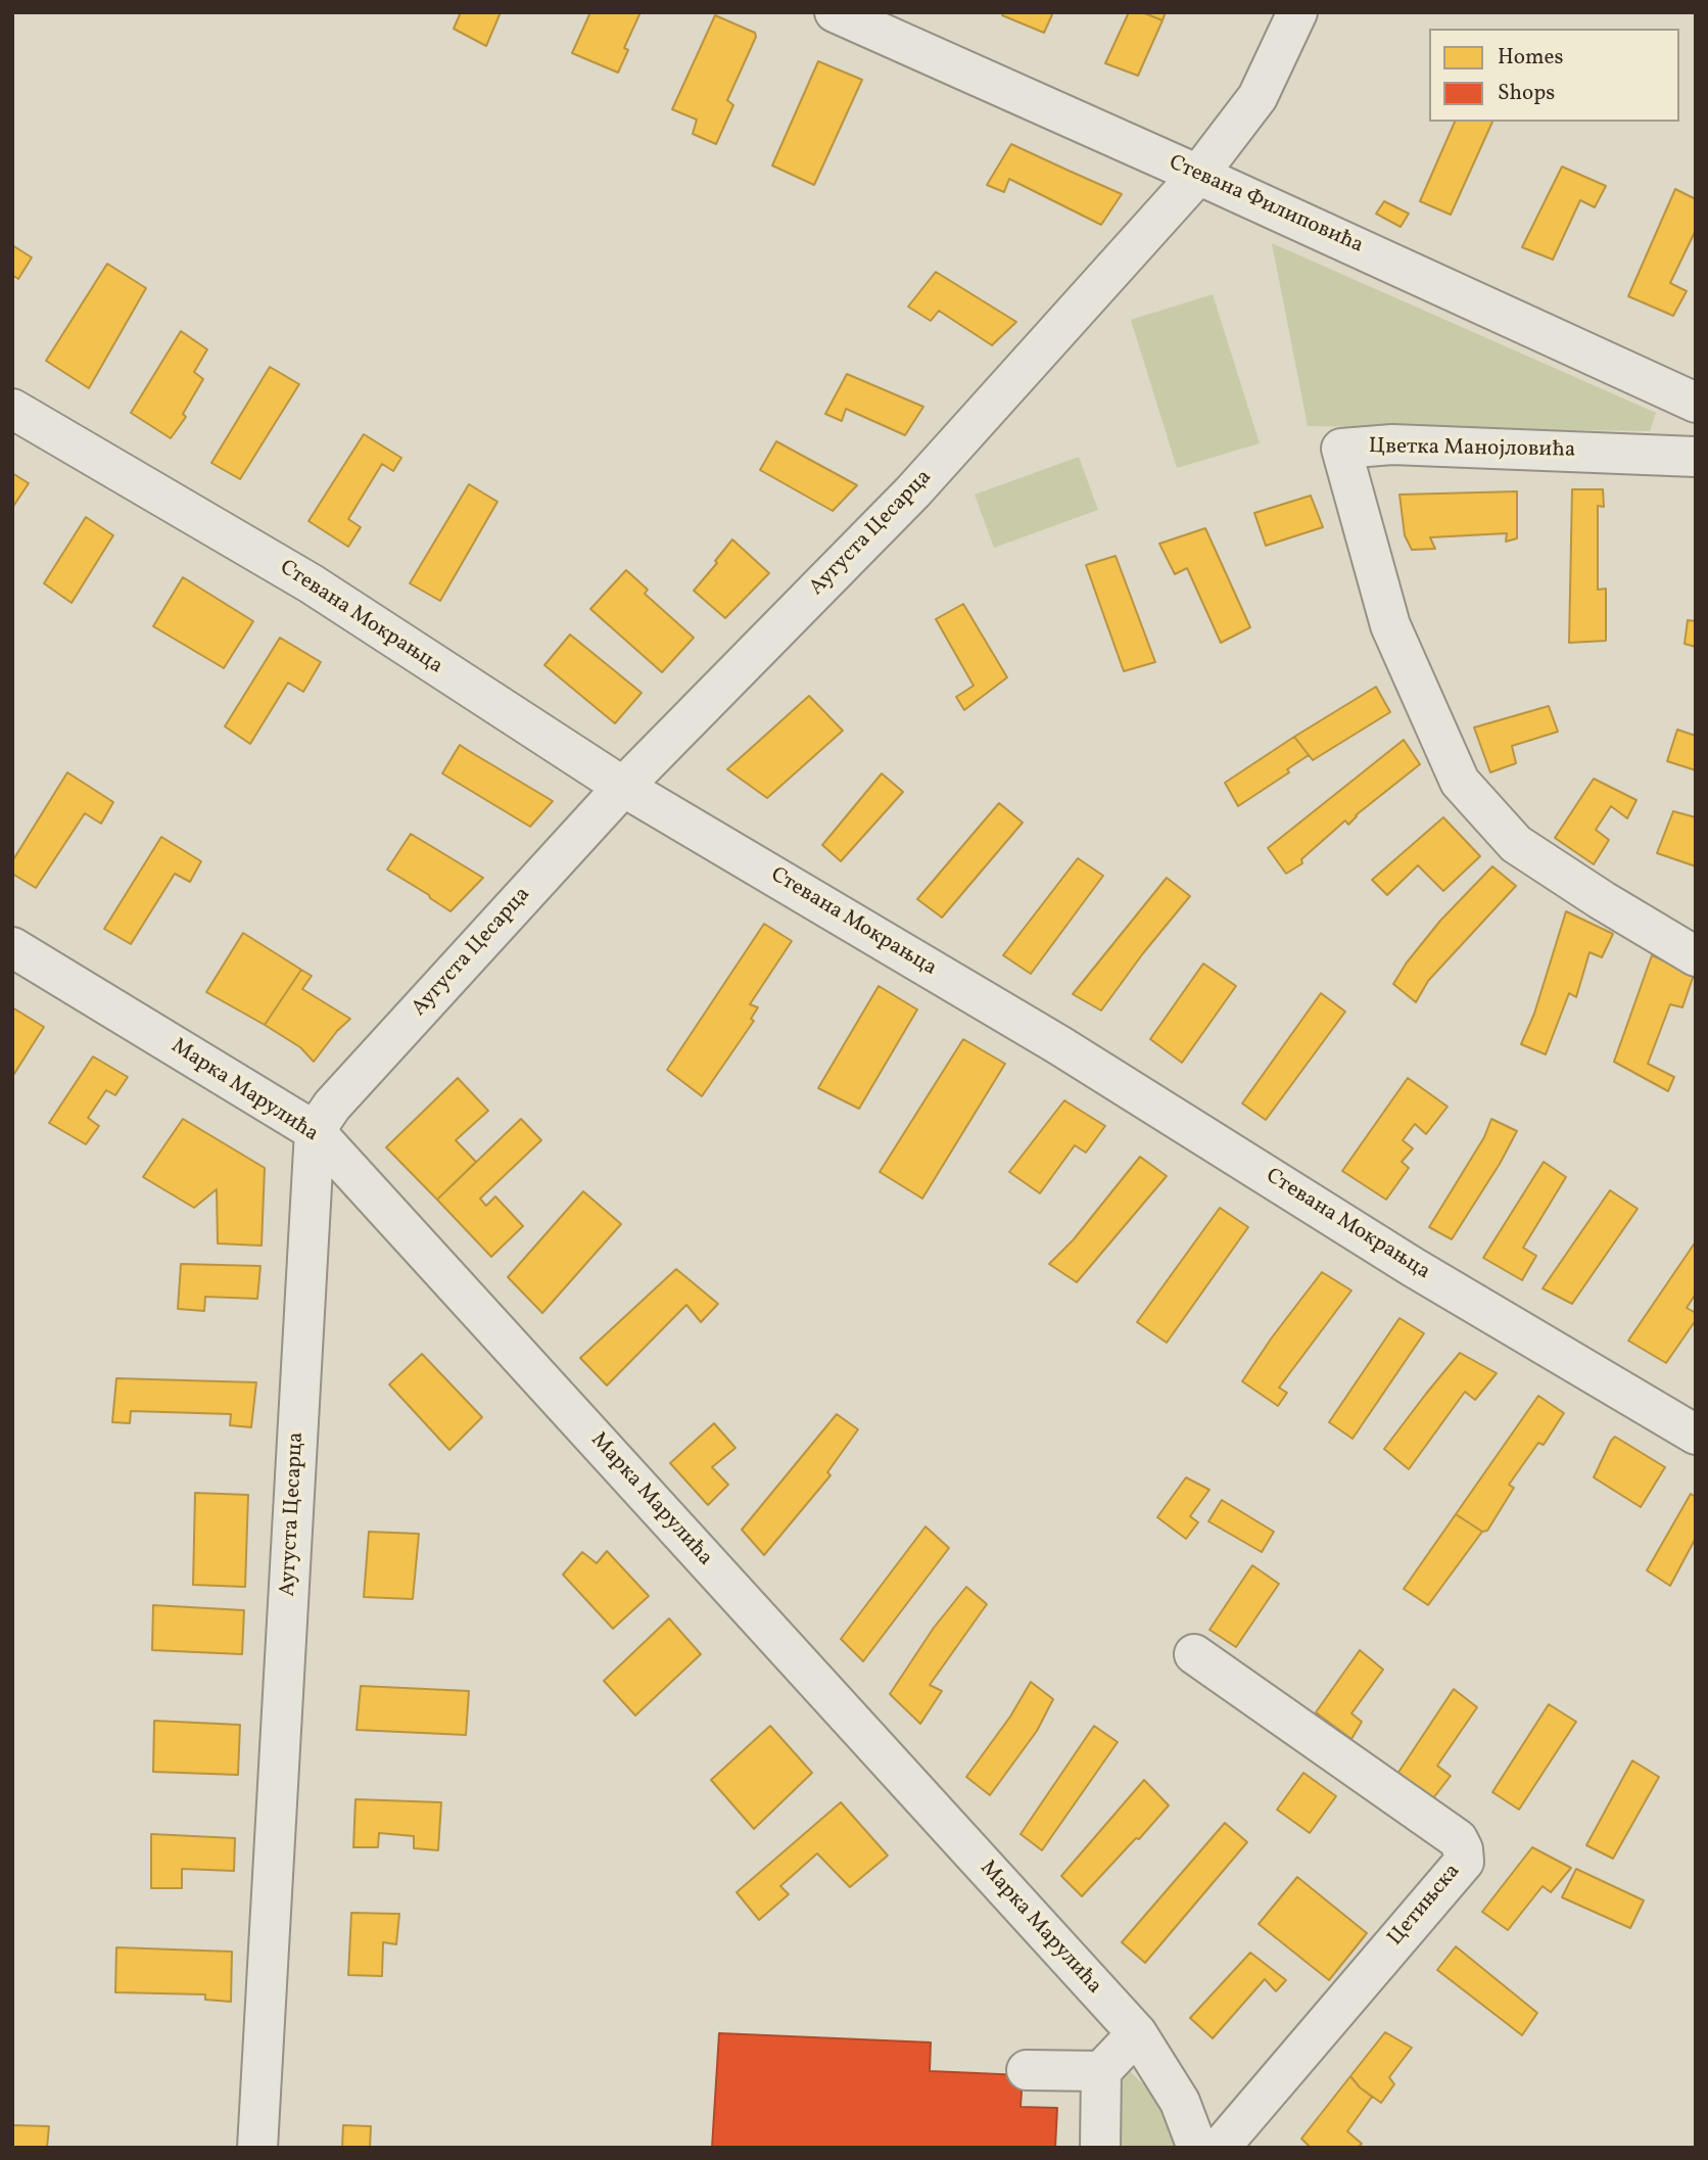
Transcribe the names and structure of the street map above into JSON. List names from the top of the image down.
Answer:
{
  "streets": {
    "street": [
      "Стевана Филиповића",
      "Цветка Манојловића",
      "Аугуста Цесарца",
      "Стевана Мокрањца",
      "Марка Марулића",
      "Цетињска"
    ]
  },
  "crossings": [
    ["Стевана Филиповића", "Аугуста Цесарца"],
    ["Аугуста Цесарца", "Стевана Мокрањца"],
    ["Аугуста Цесарца", "Марка Марулића"]
  ],
  "legend": ["Homes", "Shops"]
}
